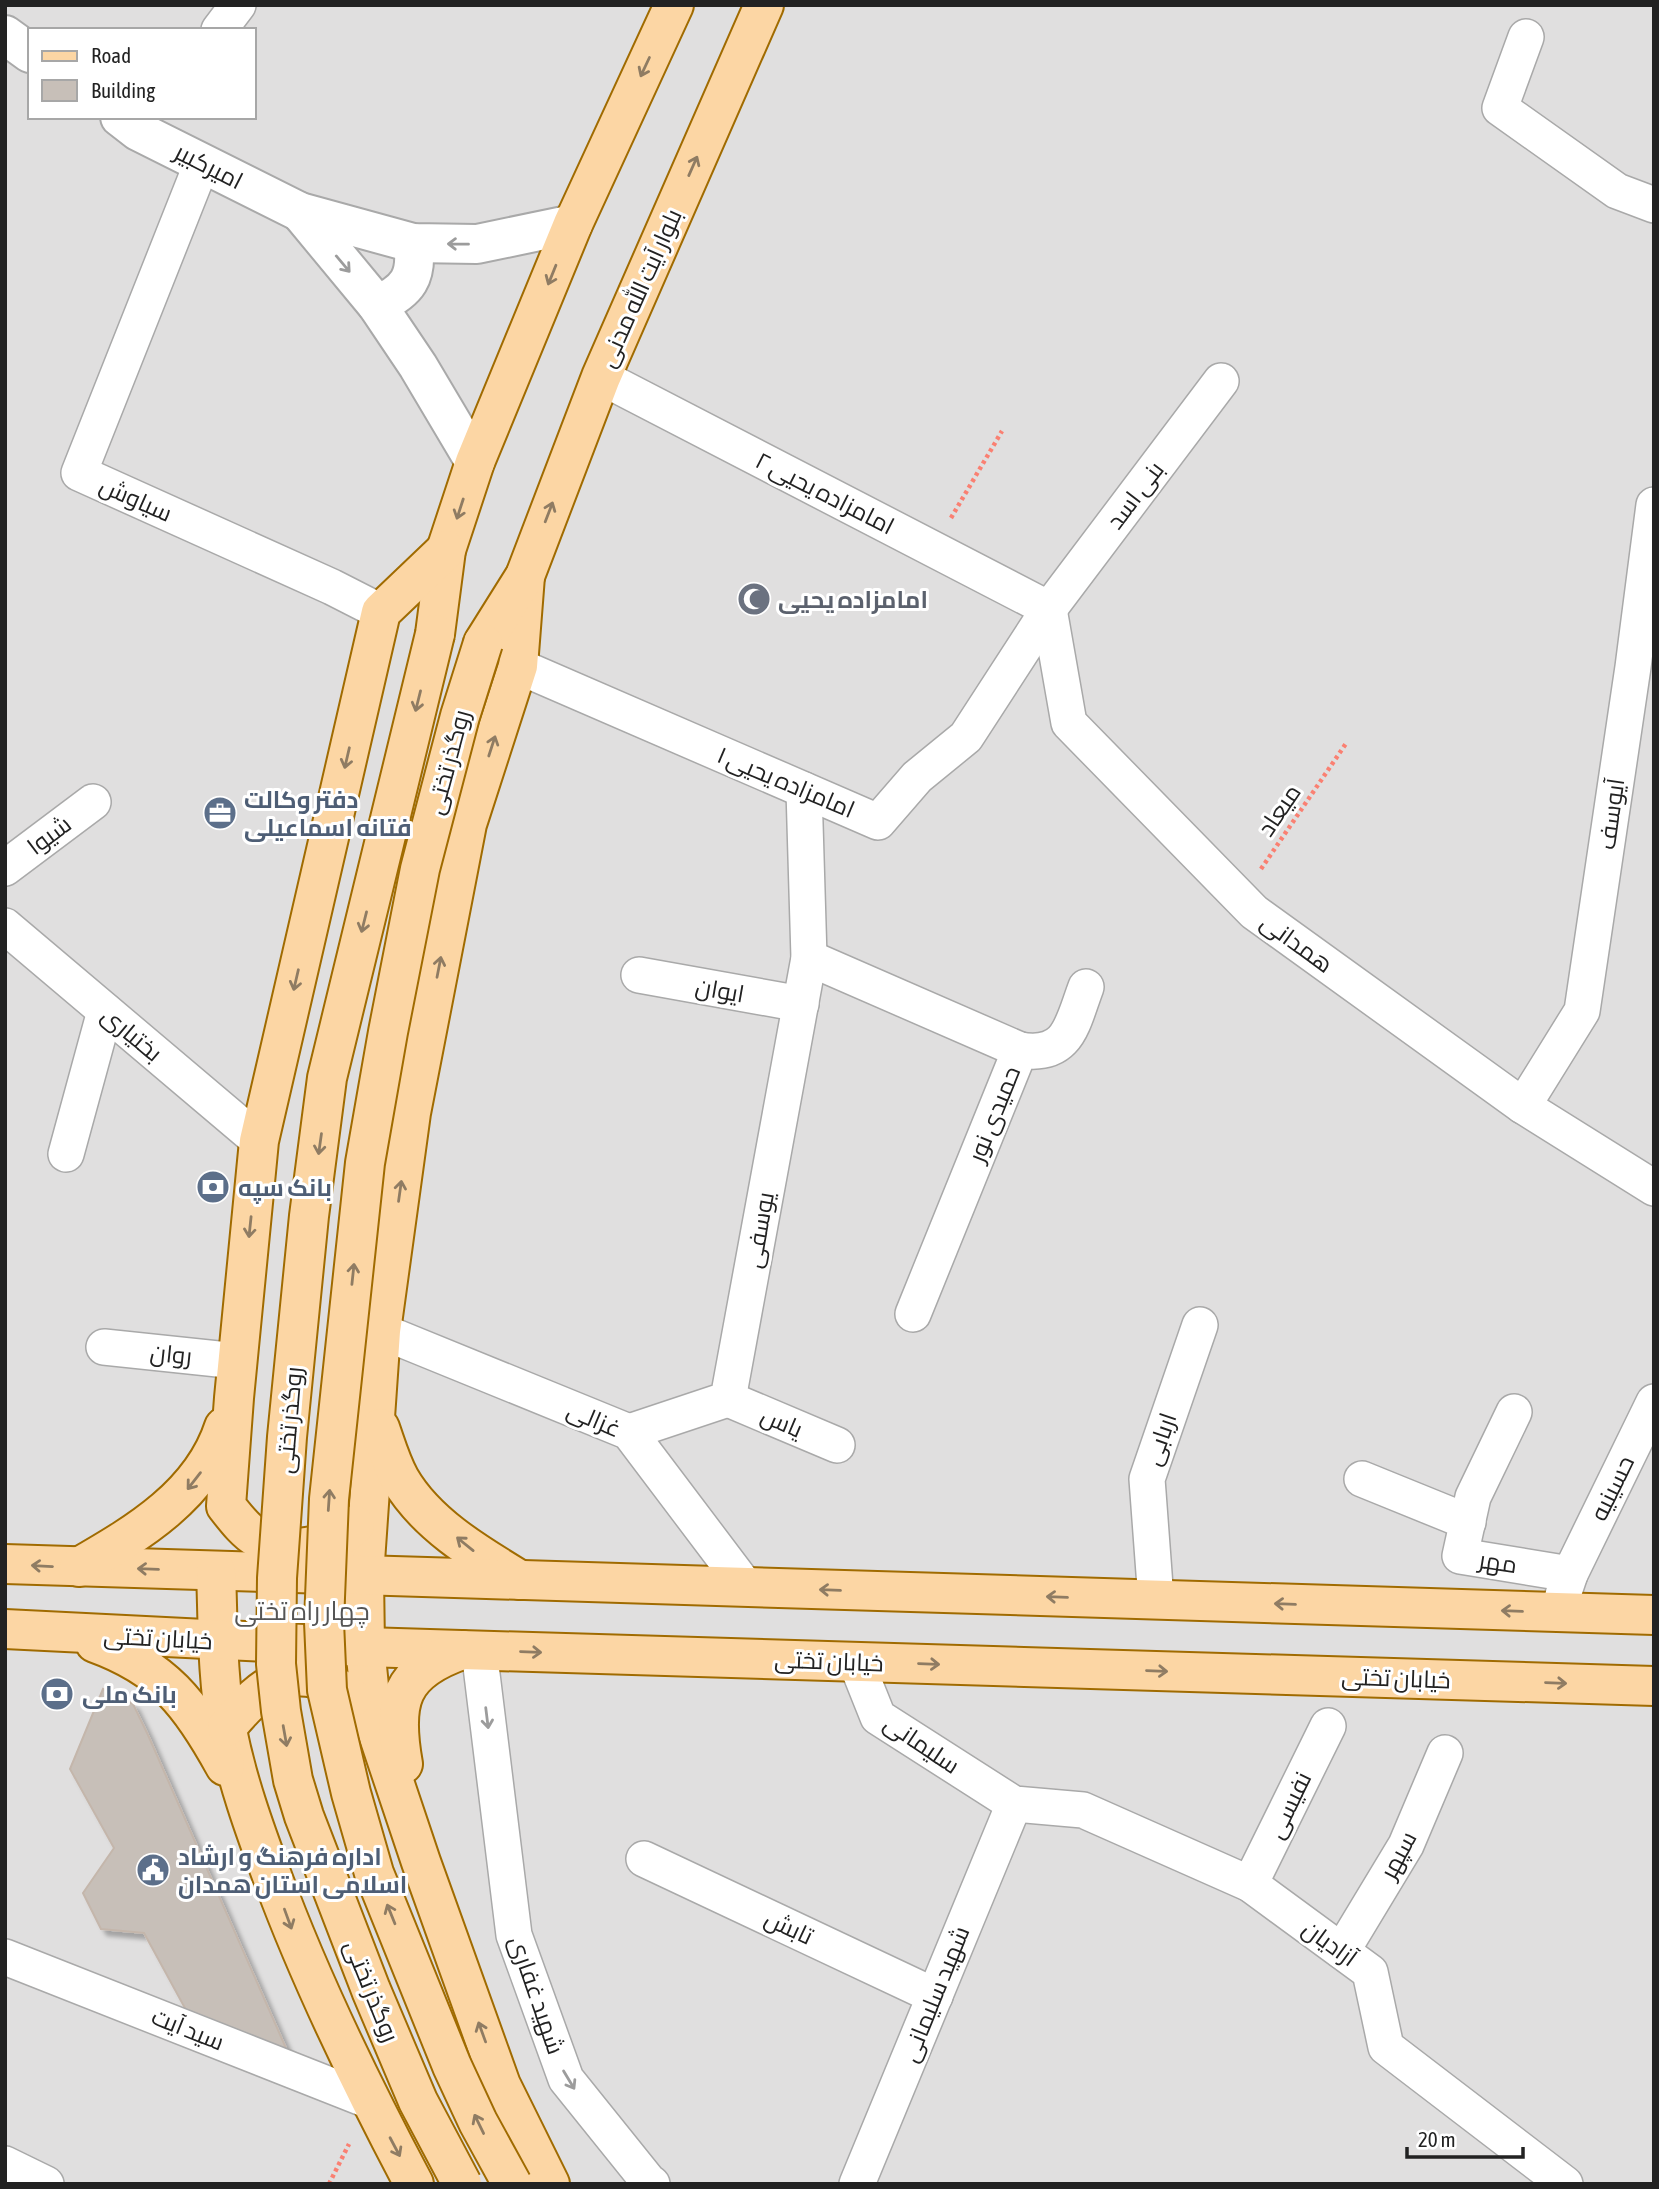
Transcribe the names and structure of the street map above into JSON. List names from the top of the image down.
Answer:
{
  "streets": {
    "main road": ["بلوار آیت الله مدنی", "روگذر تختی", "خیابان تختی"],
    "street": [
      "امیرکبیر",
      "امامزاده یحیی ۲",
      "بنی اسد",
      "سیاوش",
      "امامزاده یحیی ۱",
      "آیوسف",
      "شیوا",
      "همدانی",
      "ایوان",
      "بختیاری",
      "حمیدی نور",
      "یوسفی",
      "روان",
      "غزالی",
      "یاس",
      "اربابی",
      "حسینیه",
      "مهر",
      "سلیمانی",
      "نفیسی",
      "سپهر",
      "تابش",
      "آزادیان",
      "شهید سلیمانی",
      "شهید غفاری",
      "سید آیت"
    ],
    "path": ["میعاد"]
  },
  "crossings": [
    ["امیرکبیر", "سیاوش"],
    ["بلوار آیت الله مدنی", "امامزاده یحیی ۲"],
    ["بلوار آیت الله مدنی", "روگذر تختی"],
    ["امامزاده یحیی ۲", "بنی اسد"],
    ["امامزاده یحیی ۲", "امامزاده یحیی ۱"],
    ["امامزاده یحیی ۲", "همدانی"],
    ["بنی اسد", "امامزاده یحیی ۱"],
    ["بنی اسد", "همدانی"],
    ["امامزاده یحیی ۱", "همدانی"],
    ["امامزاده یحیی ۱", "یوسفی"],
    ["میعاد", "همدانی"],
    ["آیوسف", "همدانی"],
    ["ایوان", "یوسفی"],
    ["حمیدی نور", "یوسفی"],
    ["یوسفی", "یاس"],
    ["حسینیه", "مهر"],
    ["خیابان تختی", "سلیمانی"],
    ["خیابان تختی", "شهید غفاری"],
    ["سلیمانی", "آزادیان"],
    ["سلیمانی", "شهید سلیمانی"],
    ["نفیسی", "آزادیان"],
    ["سپهر", "آزادیان"],
    ["تابش", "شهید سلیمانی"],
    ["آزادیان", "شهید سلیمانی"]
  ],
  "one_way": ["شهید غفاری"],
  "districts": ["چهار راه تختی"],
  "places": {
    "mosque": ["امامزاده یحیی"],
    "office": ["دفتر وکالت فتانه اسماعیلی"],
    "bank": ["بانک سپه", "بانک ملی"],
    "public building": ["اداره فرهنگ و ارشاد اسلامی استان همدان"]
  },
  "legend": ["Road", "Building"],
  "scale_bar": "20 m"
}
